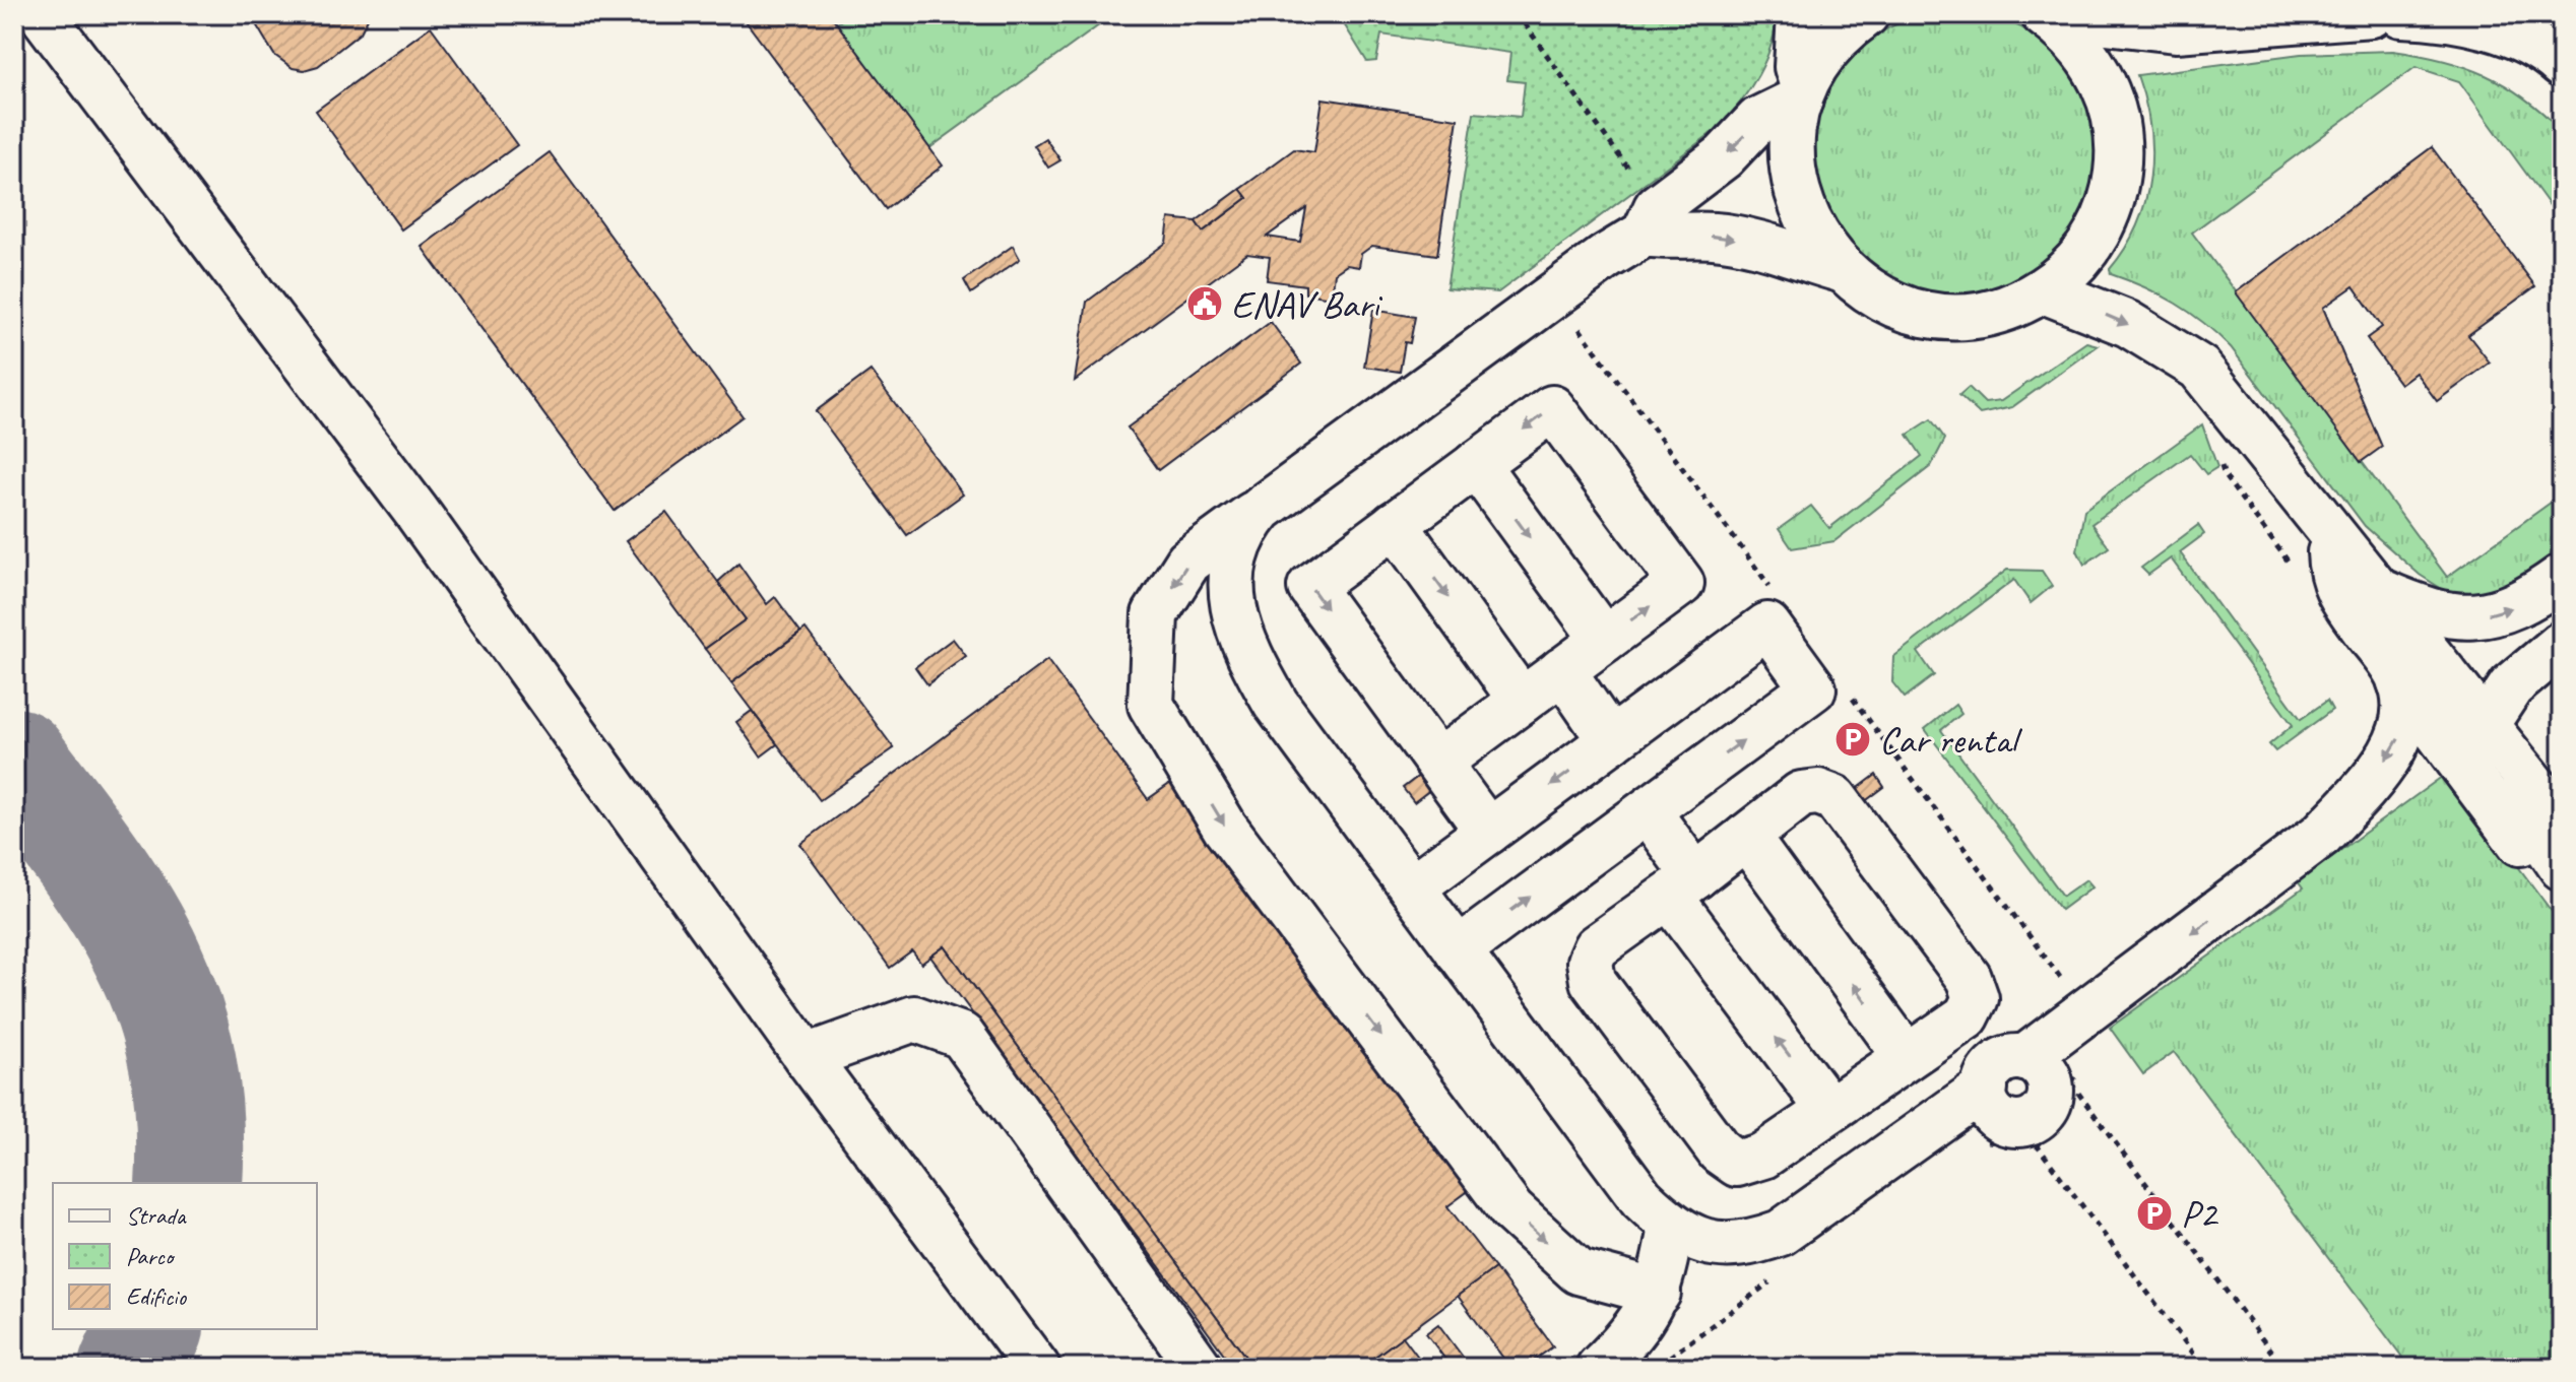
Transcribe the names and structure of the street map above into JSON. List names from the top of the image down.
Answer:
{
  "places": {
    "public building": ["ENAV Bari"],
    "parking": ["Car rental", "P2"]
  },
  "legend": ["Strada", "Parco", "Edificio"]
}
